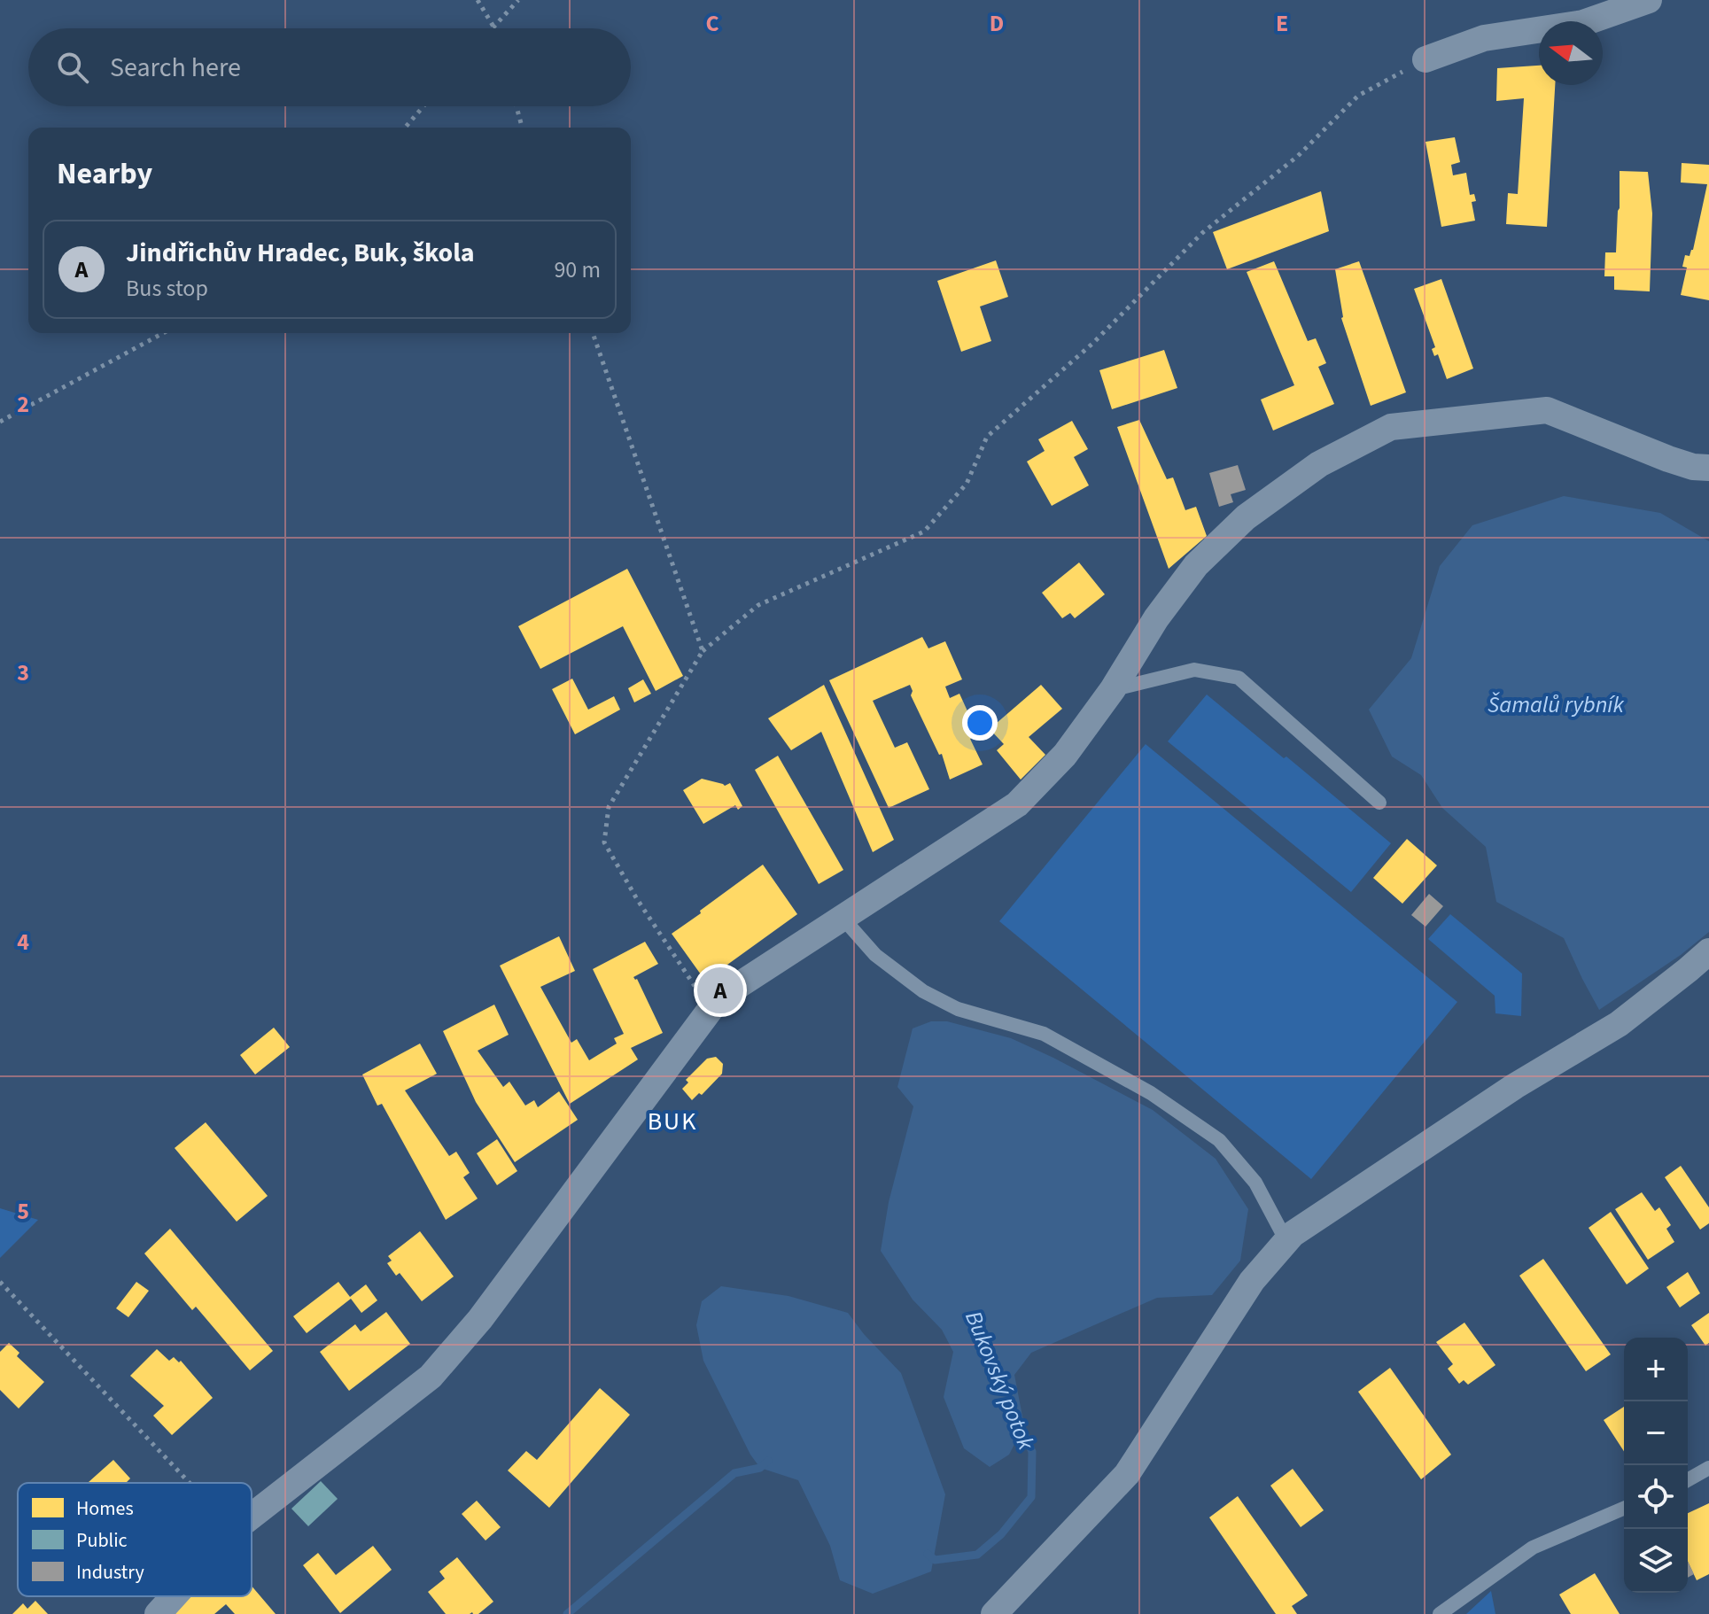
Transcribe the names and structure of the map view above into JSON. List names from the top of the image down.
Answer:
{
  "districts": ["BUK"],
  "water": ["Šamalů rybník", "Bukovský potok"],
  "legend": ["Homes", "Public", "Industry"],
  "north": "left",
  "page": {
    "search": "Search here",
    "heading": "Nearby",
    "list": [
      {
        "mark": "A",
        "name": "Jindřichův Hradec, Buk, škola",
        "note": "Bus stop",
        "value": "90 m"
      }
    ],
    "pins": "A",
    "map_buttons": ["+", "−"]
  },
  "grid": {
    "columns": ["C", "D", "E"],
    "rows": [
      "2",
      "3",
      "4",
      "5"
    ]
  }
}
